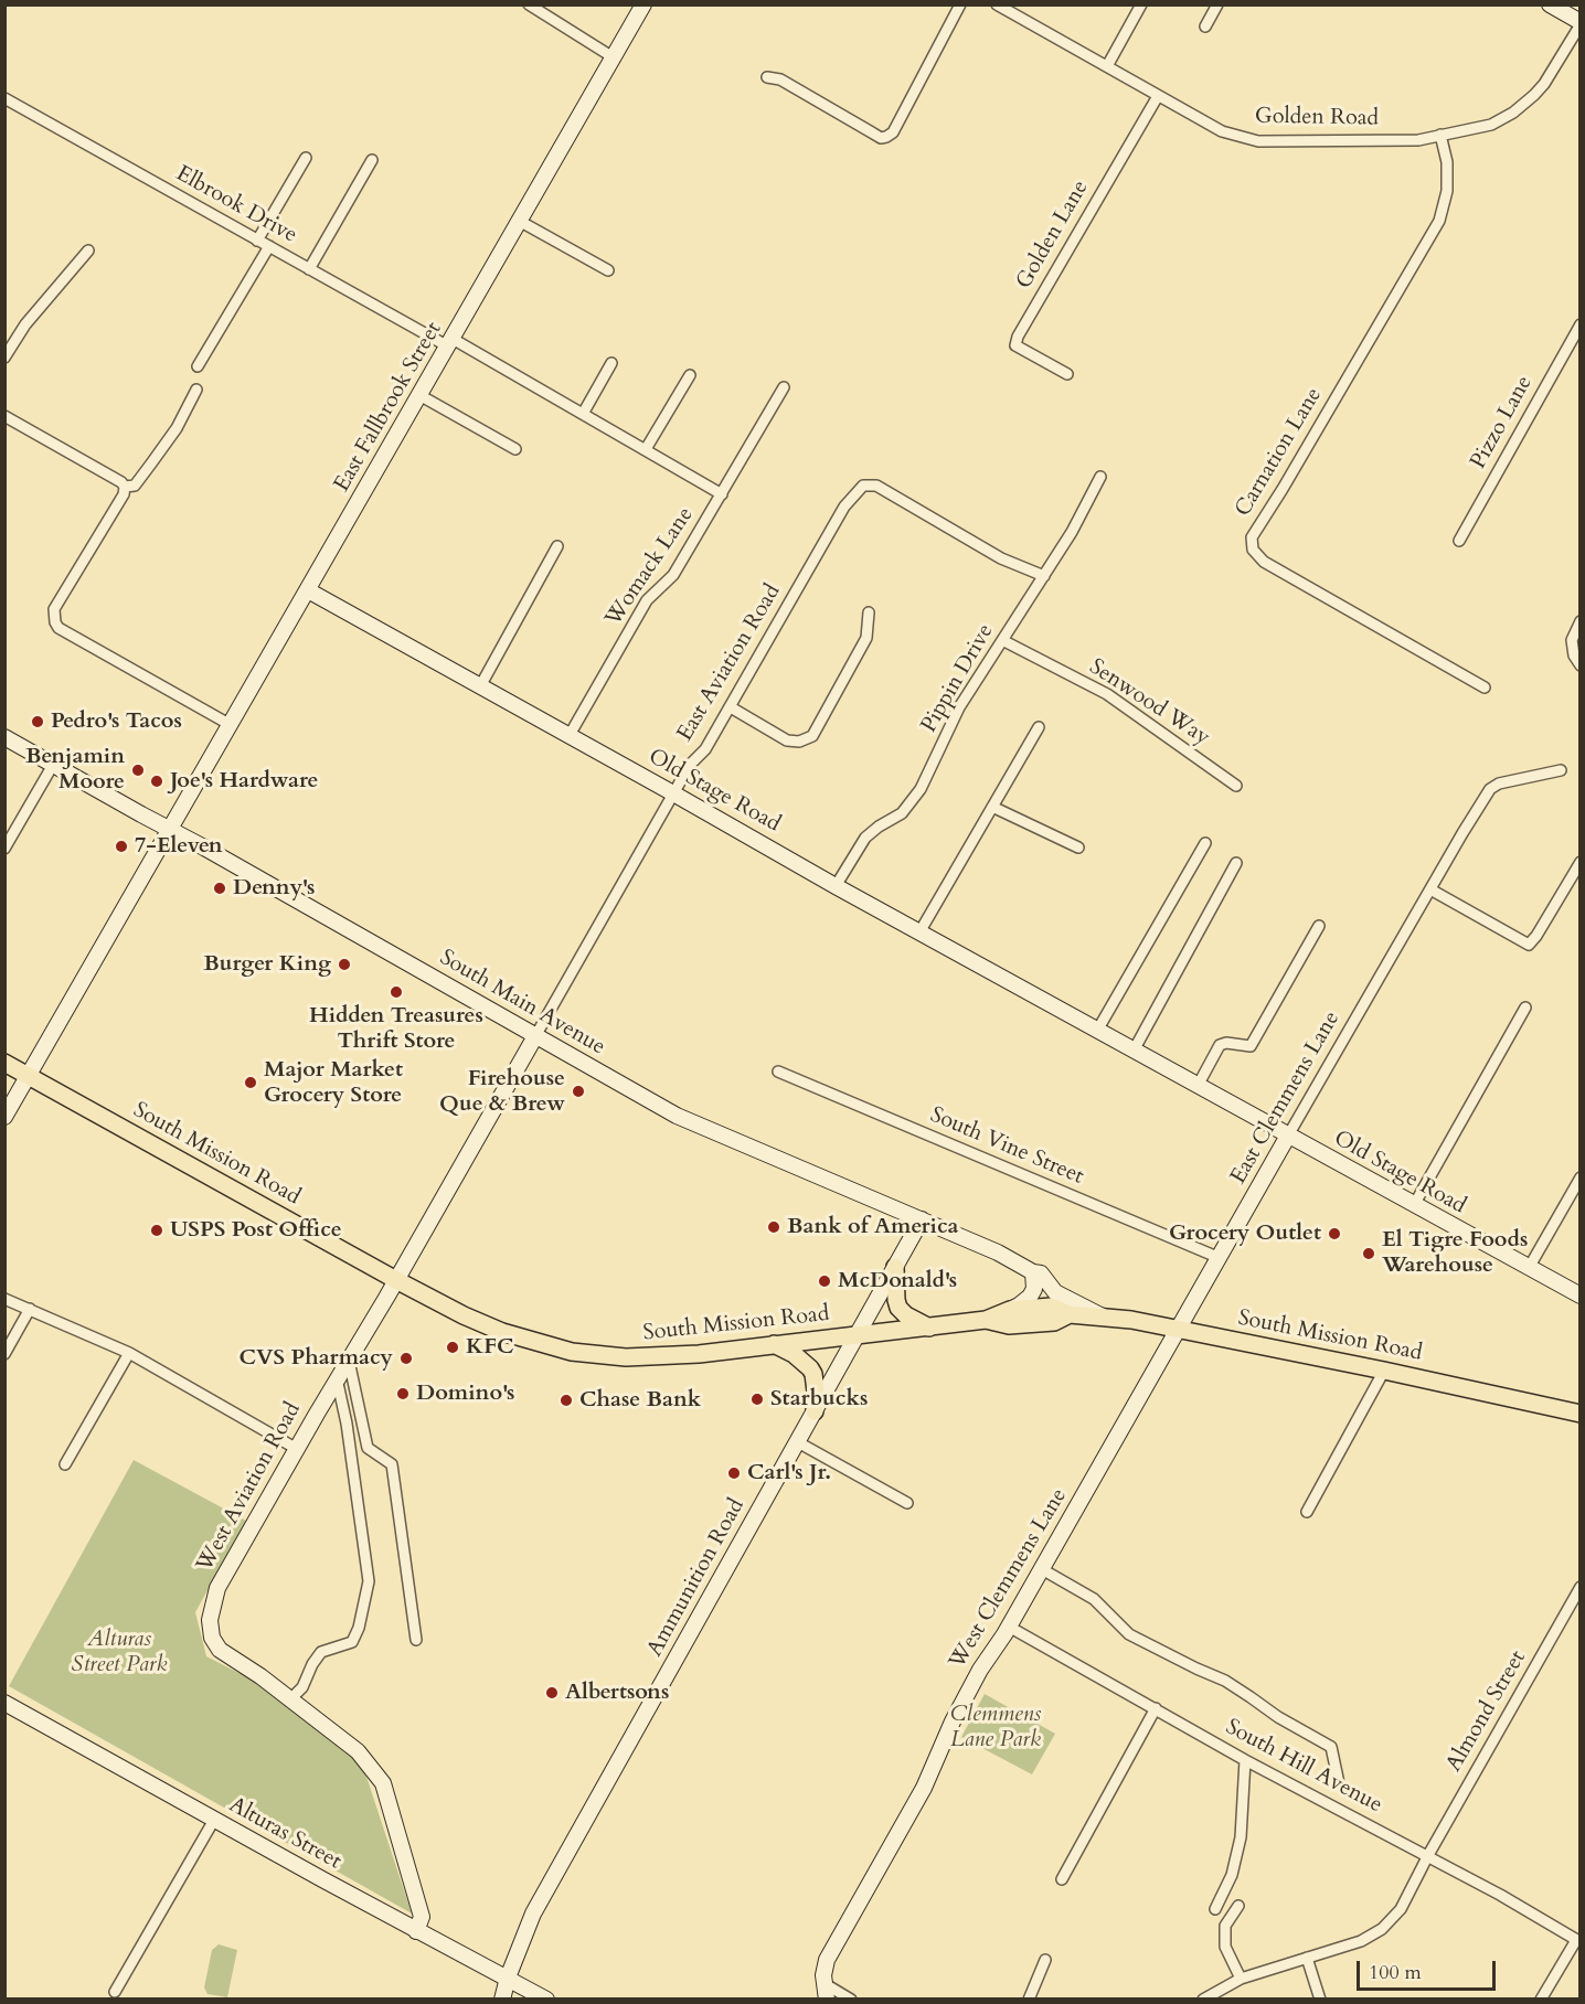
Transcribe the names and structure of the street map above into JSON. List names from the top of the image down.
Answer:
{
  "streets": {
    "main road": ["South Mission Road"],
    "street": [
      "Golden Road",
      "Elbrook Drive",
      "Golden Lane",
      "East Fallbrook Street",
      "Pizzo Lane",
      "Carnation Lane",
      "Womack Lane",
      "East Aviation Road",
      "Pippin Drive",
      "Senwood Way",
      "Old Stage Road",
      "South Main Avenue",
      "East Clemmens Lane",
      "South Vine Street",
      "West Aviation Road",
      "Ammunition Road",
      "West Clemmens Lane",
      "Almond Street",
      "South Hill Avenue",
      "Alturas Street"
    ]
  },
  "crossings": [
    ["Golden Road", "Golden Lane"],
    ["Golden Road", "Carnation Lane"],
    ["Elbrook Drive", "East Fallbrook Street"],
    ["Elbrook Drive", "Womack Lane"],
    ["East Fallbrook Street", "Old Stage Road"],
    ["East Fallbrook Street", "South Main Avenue"],
    ["East Fallbrook Street", "South Mission Road"],
    ["Womack Lane", "Old Stage Road"],
    ["East Aviation Road", "Pippin Drive"],
    ["East Aviation Road", "Old Stage Road"],
    ["East Aviation Road", "South Main Avenue"],
    ["East Aviation Road", "West Aviation Road"],
    ["Pippin Drive", "Senwood Way"],
    ["Pippin Drive", "Old Stage Road"],
    ["Old Stage Road", "East Clemmens Lane"],
    ["South Main Avenue", "South Mission Road"],
    ["South Main Avenue", "West Aviation Road"],
    ["South Main Avenue", "Ammunition Road"],
    ["East Clemmens Lane", "South Vine Street"],
    ["East Clemmens Lane", "South Mission Road"],
    ["East Clemmens Lane", "West Clemmens Lane"],
    ["South Mission Road", "West Aviation Road"],
    ["South Mission Road", "Ammunition Road"],
    ["South Mission Road", "West Clemmens Lane"],
    ["West Aviation Road", "Alturas Street"],
    ["Ammunition Road", "Alturas Street"],
    ["West Clemmens Lane", "South Hill Avenue"],
    ["Almond Street", "South Hill Avenue"]
  ],
  "parks": ["Alturas Street Park", "Clemmens Lane Park"],
  "places": [
    "Pedro's Tacos",
    "Benjamin Moore",
    "Joe's Hardware",
    "7-Eleven",
    "Denny's",
    "Burger King",
    "Hidden Treasures Thrift Store",
    "Major Market Grocery Store",
    "Firehouse Que & Brew",
    "Bank of America",
    "USPS Post Office",
    "Grocery Outlet",
    "El Tigre Foods Warehouse",
    "McDonald's",
    "KFC",
    "CVS Pharmacy",
    "Domino's",
    "Starbucks",
    "Chase Bank",
    "Carl's Jr.",
    "Albertsons"
  ],
  "scale_bar": "100 m"
}
